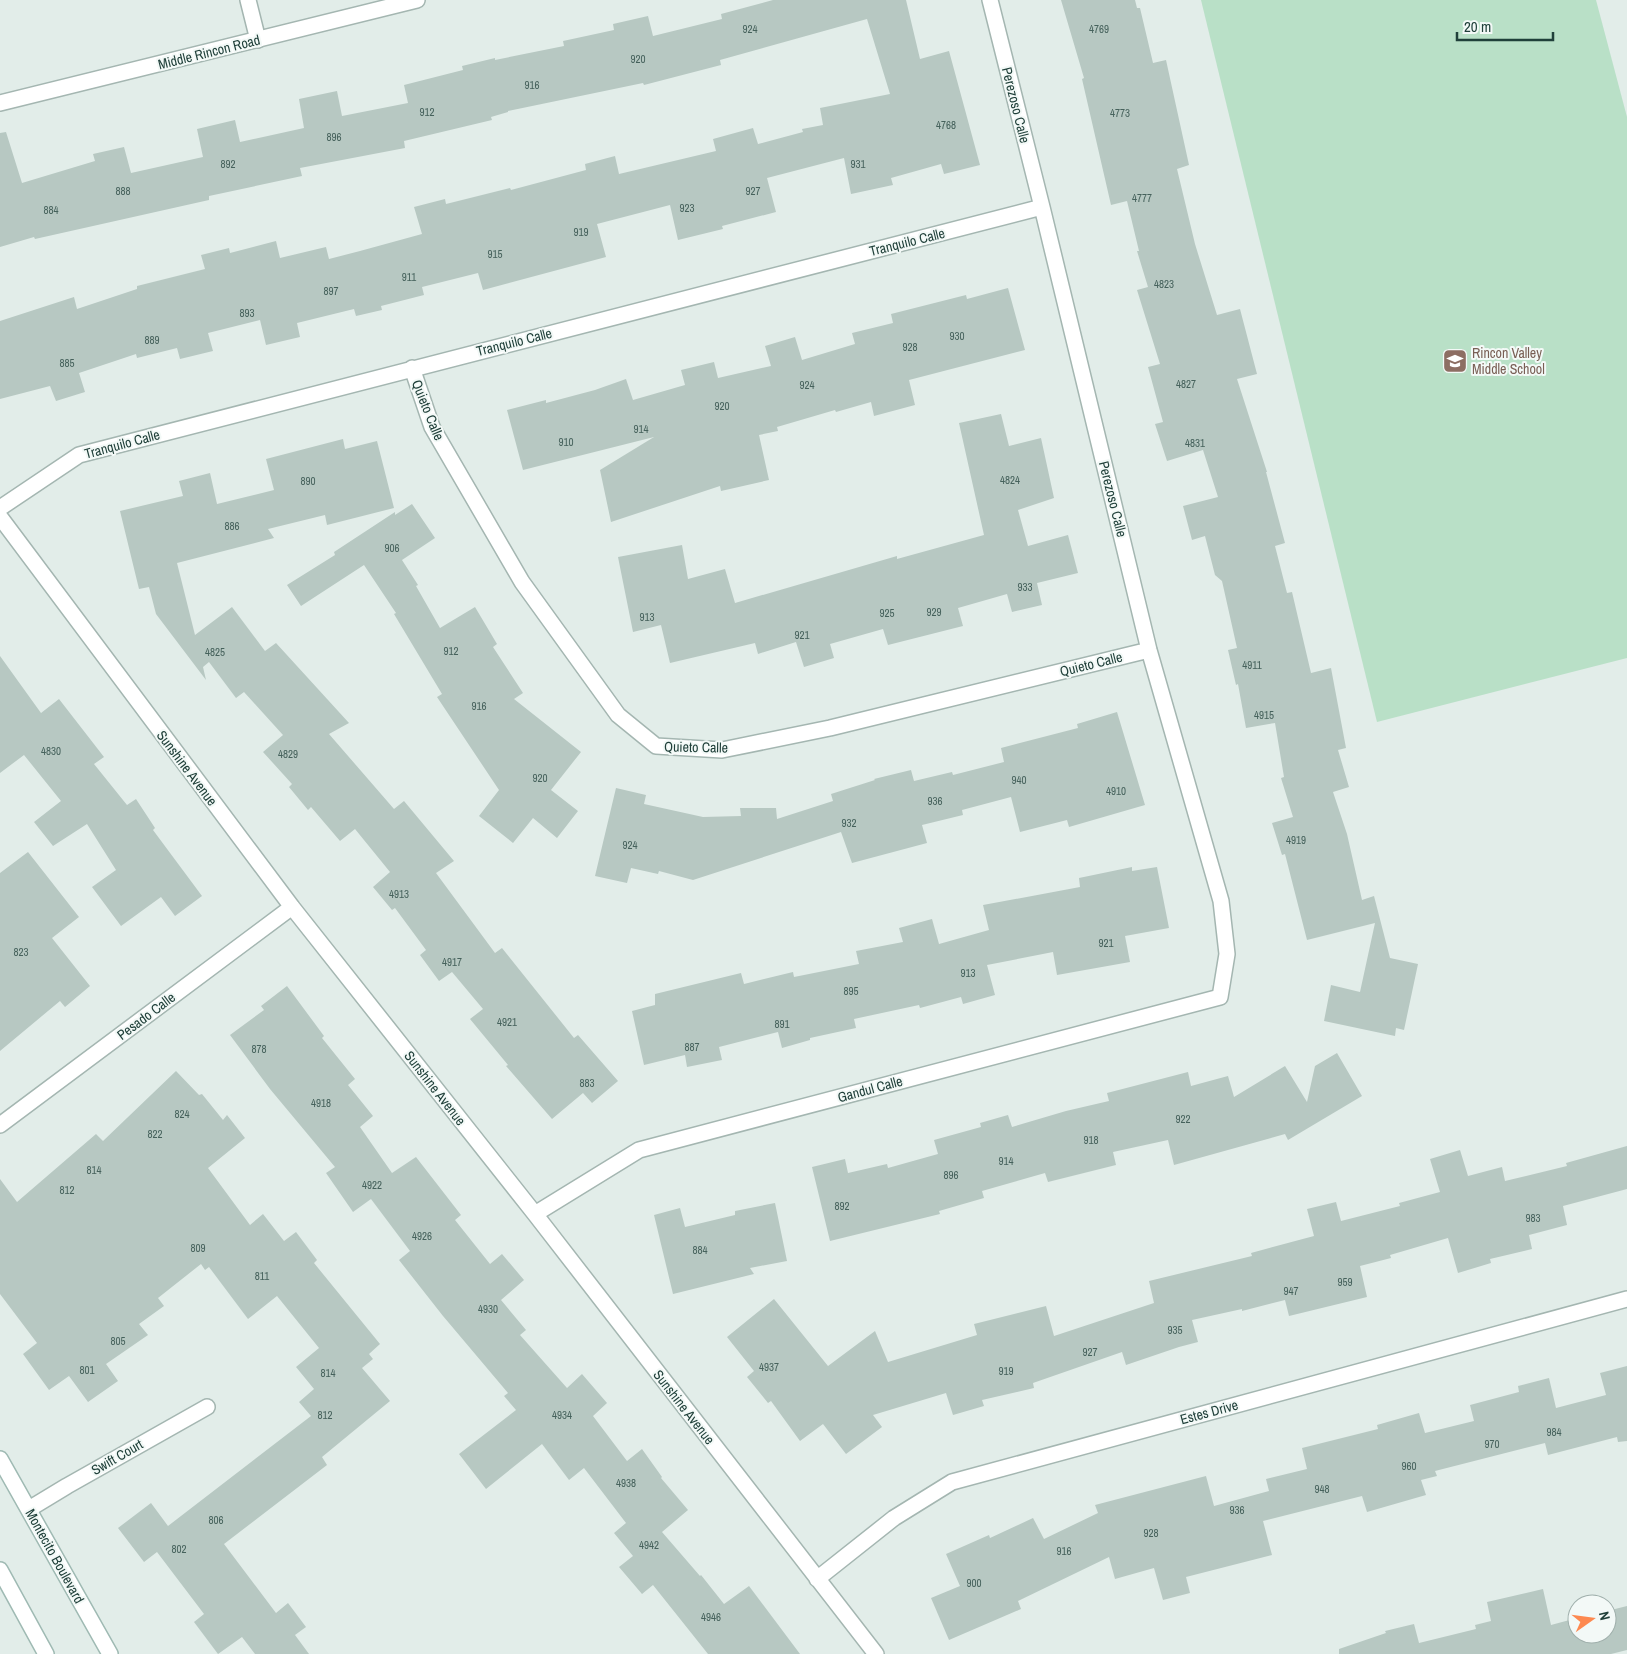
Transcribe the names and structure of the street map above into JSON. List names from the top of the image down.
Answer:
{
  "streets": {
    "street": [
      "Middle Rincon Road",
      "Perezoso Calle",
      "Tranquilo Calle",
      "Quieto Calle",
      "Sunshine Avenue",
      "Pesado Calle",
      "Gandul Calle",
      "Estes Drive",
      "Swift Court",
      "Montecito Boulevard"
    ]
  },
  "crossings": [
    ["Perezoso Calle", "Tranquilo Calle"],
    ["Perezoso Calle", "Quieto Calle"],
    ["Perezoso Calle", "Gandul Calle"],
    ["Tranquilo Calle", "Quieto Calle"],
    ["Sunshine Avenue", "Pesado Calle"],
    ["Sunshine Avenue", "Gandul Calle"],
    ["Sunshine Avenue", "Estes Drive"],
    ["Swift Court", "Montecito Boulevard"]
  ],
  "places": {
    "school or university": ["Rincon Valley Middle School"]
  },
  "house_numbers": [
    "924",
    "4769",
    "920",
    "916",
    "912",
    "4773",
    "4768",
    "896",
    "892",
    "931",
    "888",
    "927",
    "4777",
    "923",
    "884",
    "919",
    "915",
    "911",
    "4823",
    "897",
    "893",
    "930",
    "889",
    "928",
    "885",
    "4827",
    "924",
    "920",
    "914",
    "910",
    "4831",
    "4824",
    "890",
    "886",
    "906",
    "933",
    "929",
    "925",
    "913",
    "921",
    "912",
    "4825",
    "4911",
    "916",
    "4915",
    "4830",
    "4829",
    "920",
    "940",
    "4910",
    "936",
    "932",
    "4919",
    "924",
    "4913",
    "921",
    "823",
    "4917",
    "913",
    "895",
    "4921",
    "891",
    "887",
    "878",
    "883",
    "4918",
    "824",
    "922",
    "822",
    "918",
    "914",
    "814",
    "896",
    "4922",
    "812",
    "892",
    "983",
    "4926",
    "809",
    "884",
    "811",
    "959",
    "947",
    "4930",
    "935",
    "805",
    "927",
    "4937",
    "801",
    "919",
    "814",
    "812",
    "4934",
    "984",
    "970",
    "960",
    "4938",
    "948",
    "936",
    "806",
    "928",
    "4942",
    "802",
    "916",
    "900",
    "4946"
  ],
  "scale_bar": "20 m",
  "north": "right"
}
